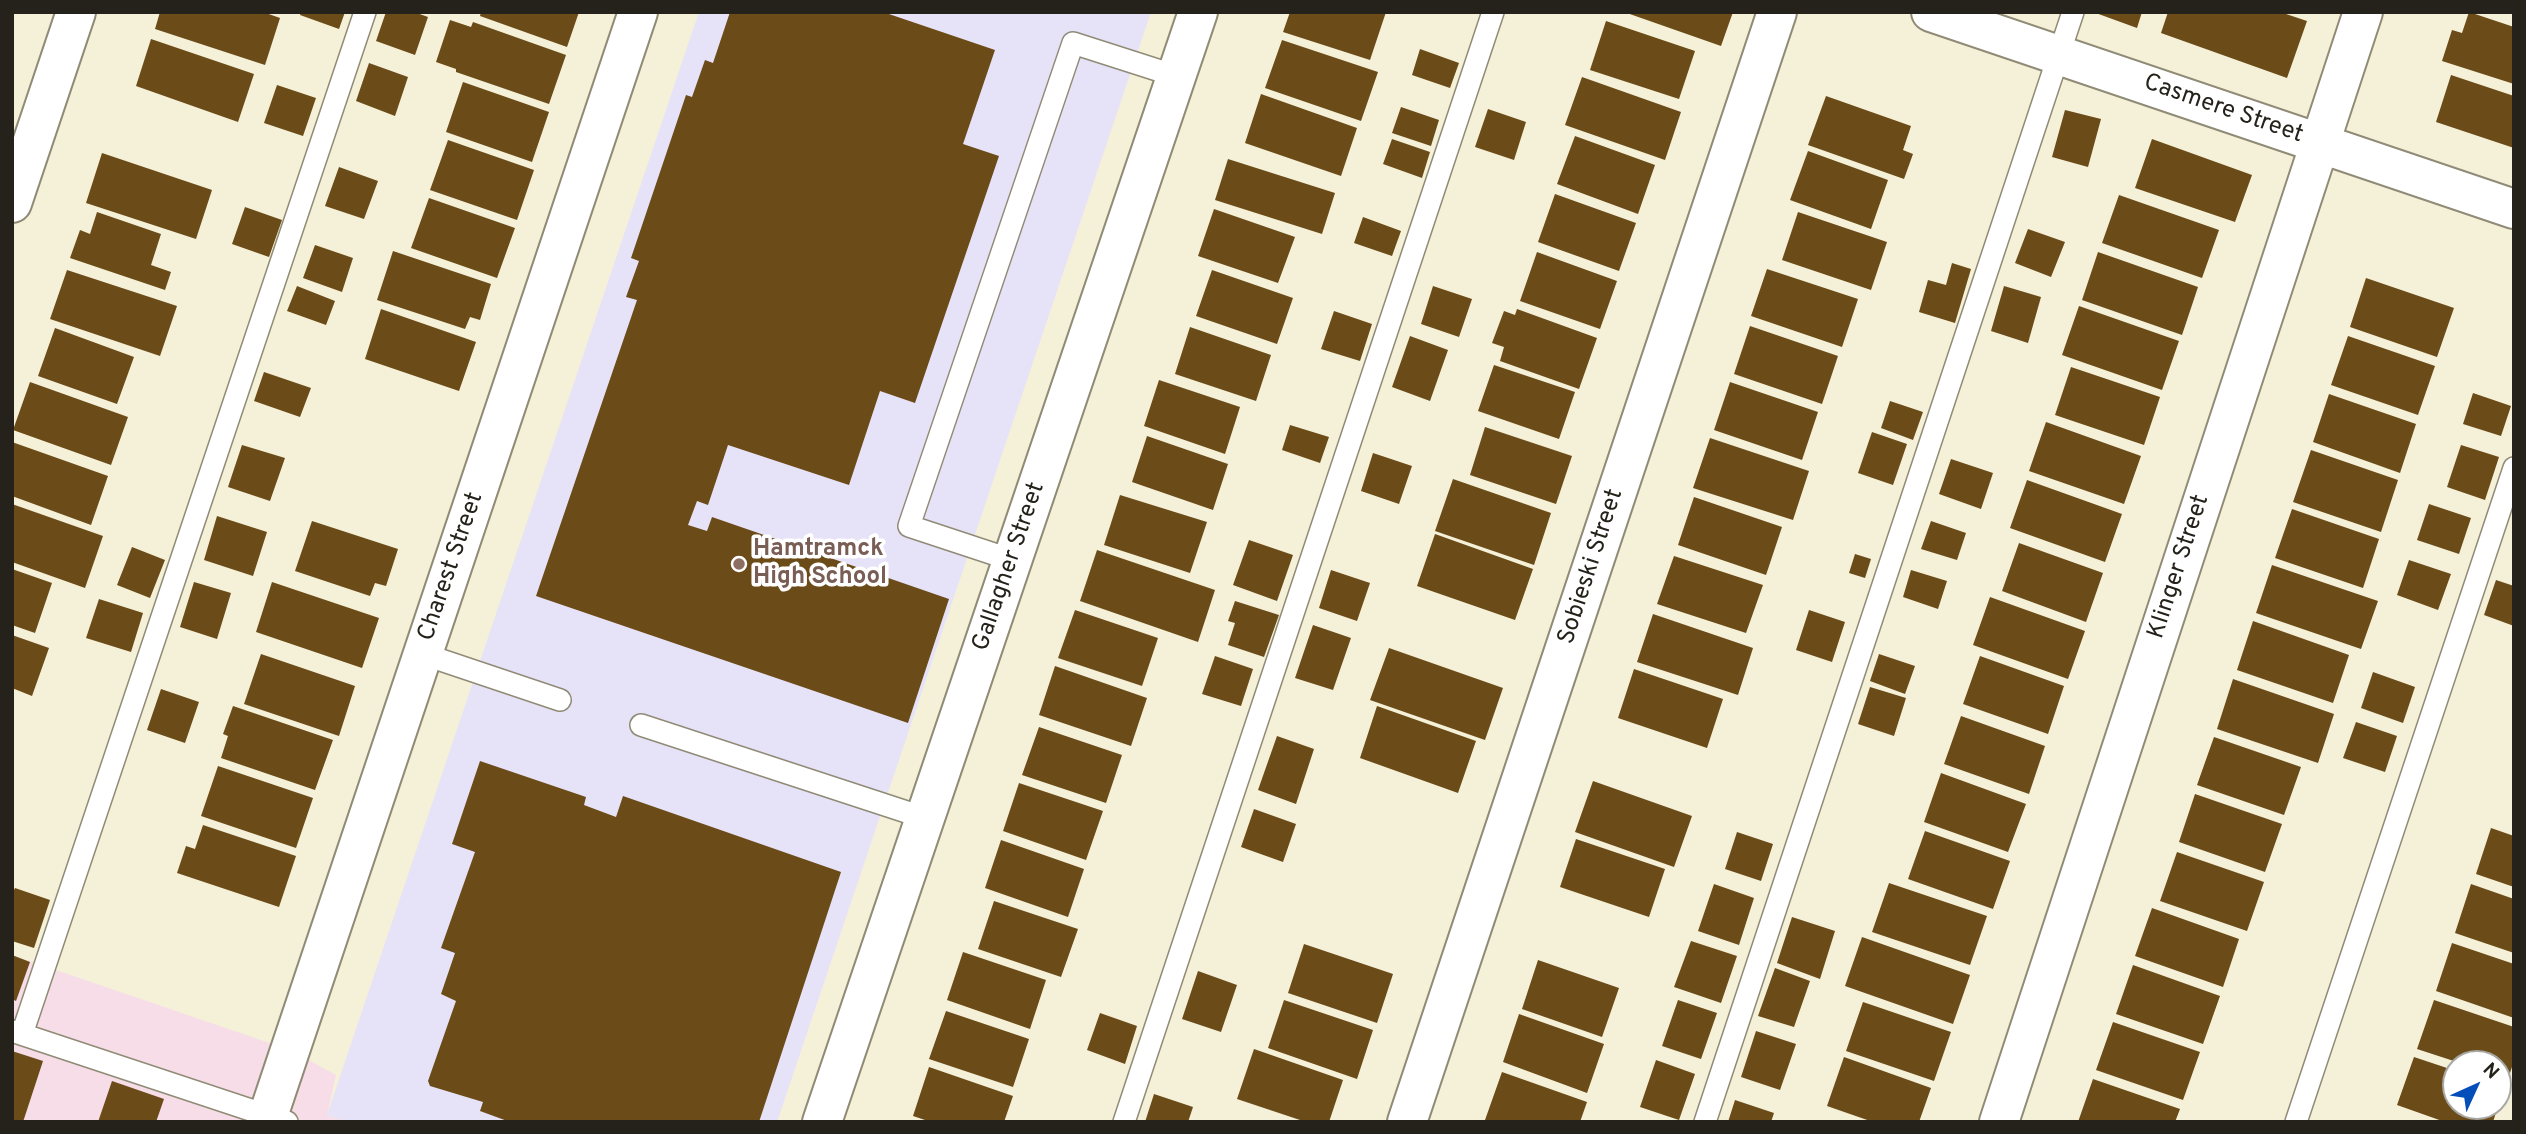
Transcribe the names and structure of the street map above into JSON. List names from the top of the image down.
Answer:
{
  "streets": {
    "street": [
      "Casmere Street",
      "Charest Street",
      "Gallagher Street",
      "Sobieski Street",
      "Klinger Street"
    ]
  },
  "crossings": [
    ["Casmere Street", "Klinger Street"]
  ],
  "places": ["Hamtramck High School"],
  "north": "top right"
}
